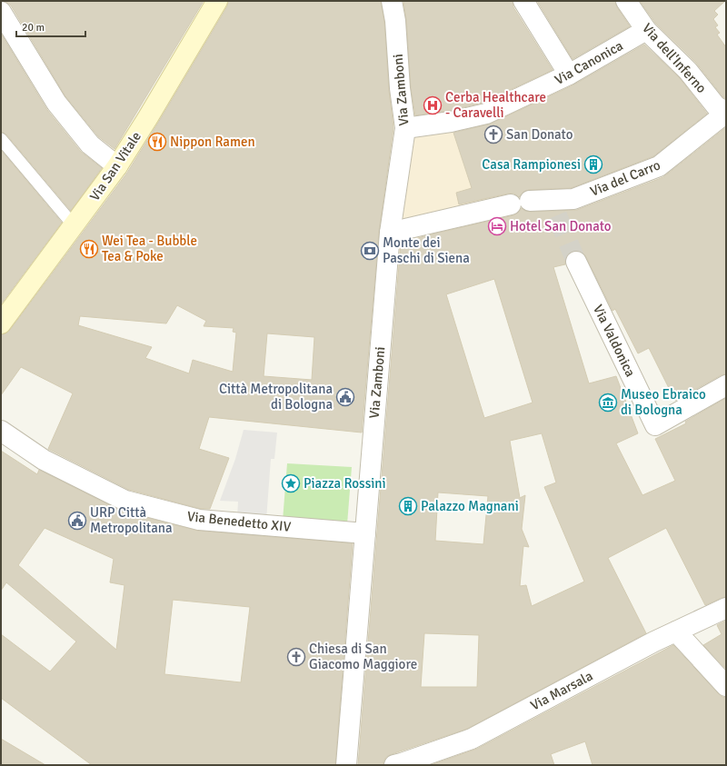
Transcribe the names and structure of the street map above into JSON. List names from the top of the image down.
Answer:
{
  "streets": {
    "street": [
      "Via dell'Inferno",
      "Via Canonica",
      "Via Zamboni",
      "Via San Vitale",
      "Via del Carro",
      "Via Valdonica",
      "Via Benedetto XIV",
      "Via Marsala"
    ]
  },
  "crossings": [
    ["Via dell'Inferno", "Via Canonica"],
    ["Via dell'Inferno", "Via del Carro"],
    ["Via Canonica", "Via Zamboni"],
    ["Via Zamboni", "Via Benedetto XIV"]
  ],
  "places": {
    "hospital": ["Cerba Healthcare - Caravelli"],
    "church": ["San Donato", "Chiesa di San Giacomo Maggiore"],
    "restaurant": ["Nippon Ramen", "Wei Tea - Bubble Tea & Poke"],
    "building": ["Casa Rampionesi", "Palazzo Magnani"],
    "hotel": ["Hotel San Donato"],
    "bank": ["Monte dei Paschi di Siena"],
    "public building": ["Città Metropolitana di Bologna", "URP Città Metropolitana"],
    "museum": ["Museo Ebraico di Bologna"],
    "place": ["Piazza Rossini"]
  },
  "scale_bar": "20 m"
}
